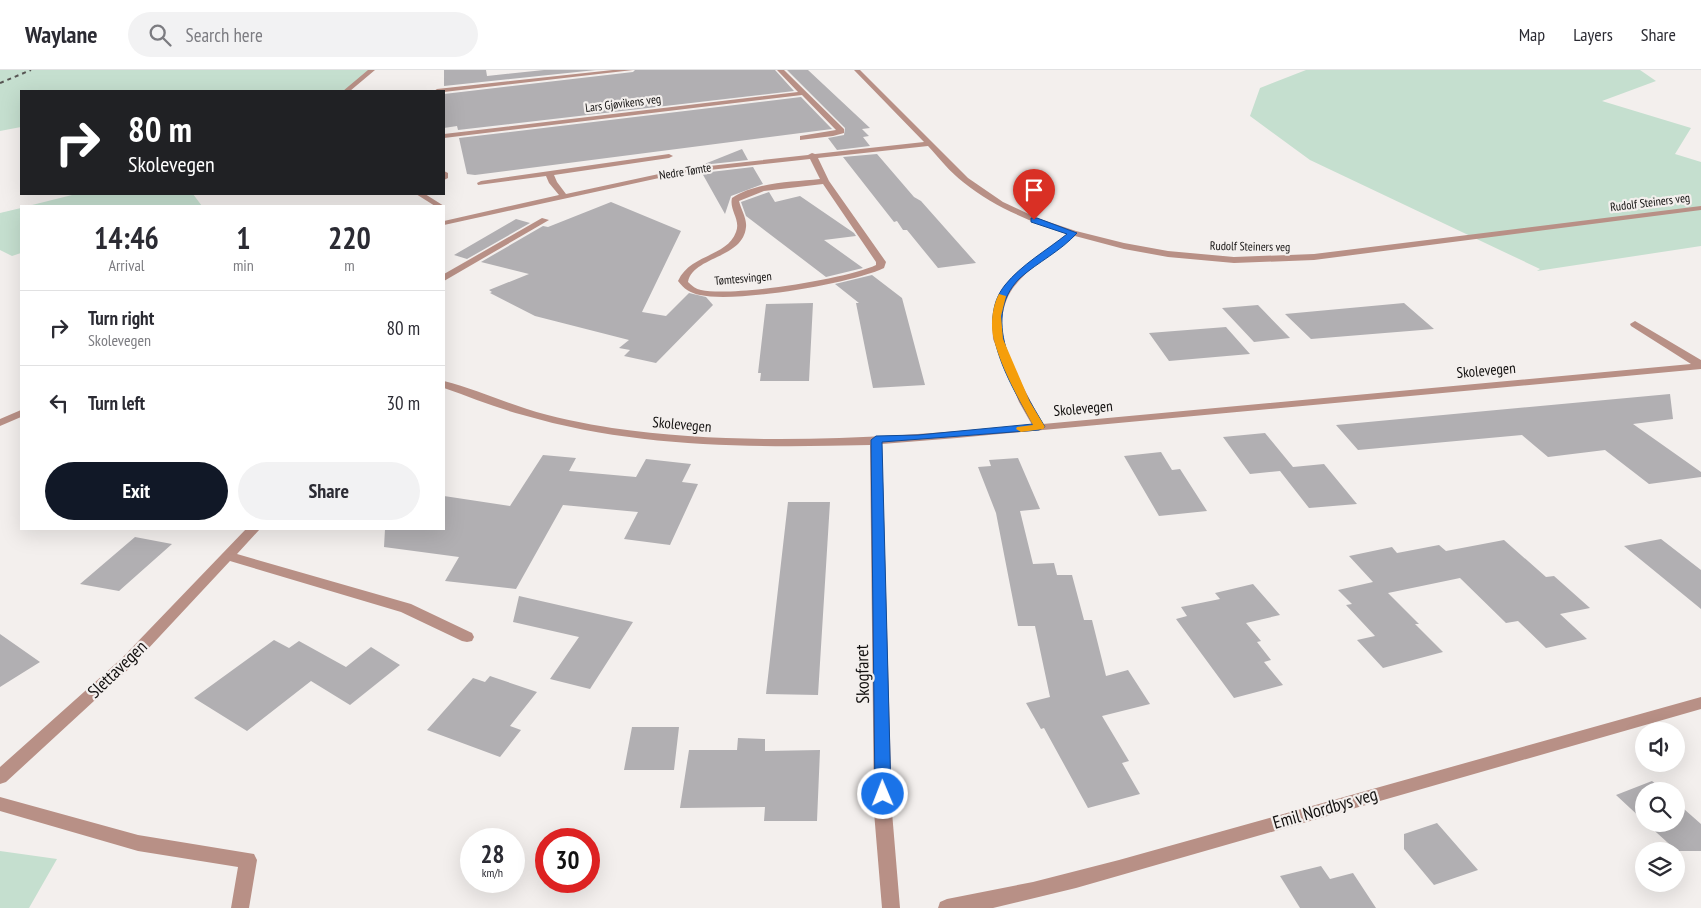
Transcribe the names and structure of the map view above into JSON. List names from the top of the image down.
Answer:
{
  "streets": {
    "street": [
      "Lars Gjøvikens veg",
      "Nedre Tømte",
      "Rudolf Steiners veg",
      "Tømtesvingen",
      "Skolevegen",
      "Slettavegen",
      "Skogfaret",
      "Emil Nordbys veg"
    ]
  },
  "crossings": [
    ["Nedre Tømte", "Rudolf Steiners veg"],
    ["Nedre Tømte", "Tømtesvingen"],
    ["Skolevegen", "Skogfaret"]
  ],
  "page": {
    "header": "Waylane",
    "search": "Search here",
    "nav": ["Map", "Layers", "Share"],
    "turn": ["80 m", "Skolevegen"],
    "eta": [
      "14:46",
      "Arrival",
      "1",
      "min",
      "220",
      "m"
    ],
    "list": [
      {
        "name": "Turn right",
        "note": "Skolevegen",
        "value": "80 m"
      },
      {
        "name": "Turn left",
        "value": "30 m"
      }
    ],
    "buttons": ["Exit", "Share"],
    "speed": "28 km/h",
    "limit": "30"
  }
}
